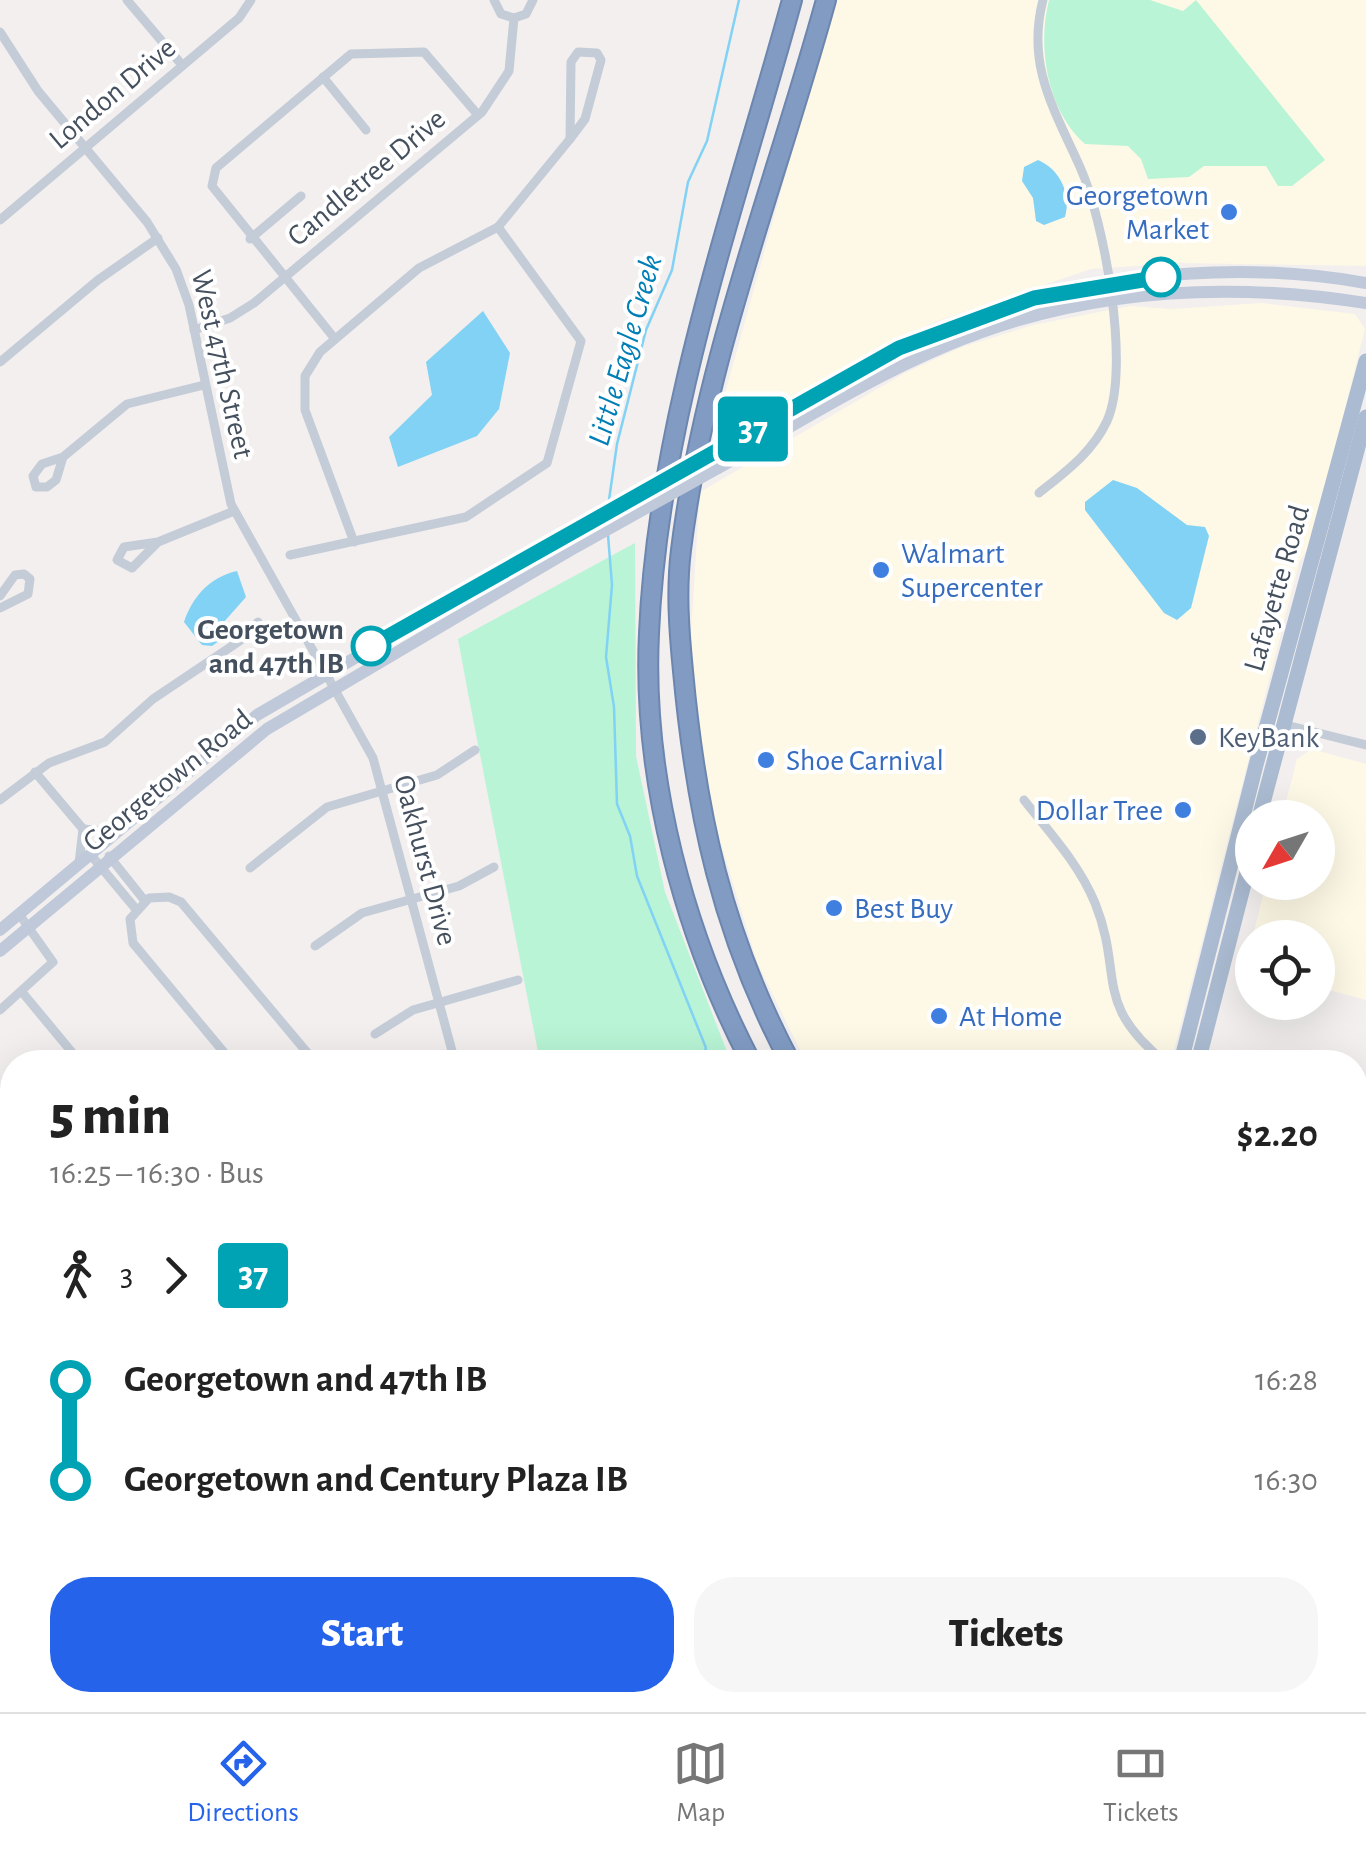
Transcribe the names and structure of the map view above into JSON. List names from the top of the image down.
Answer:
{
  "streets": {
    "main road": ["Lafayette Road", "Georgetown Road"],
    "street": [
      "London Drive",
      "Candletree Drive",
      "West 47th Street",
      "Oakhurst Drive"
    ]
  },
  "crossings": [
    ["London Drive", "West 47th Street"],
    ["Candletree Drive", "West 47th Street"],
    ["West 47th Street", "Georgetown Road"],
    ["West 47th Street", "Oakhurst Drive"],
    ["Georgetown Road", "Oakhurst Drive"]
  ],
  "water": ["Little Eagle Creek"],
  "places": [
    "Georgetown Market",
    "Walmart Supercenter",
    "Georgetown and 47th IB",
    "KeyBank",
    "Shoe Carnival",
    "Dollar Tree",
    "Best Buy",
    "At Home"
  ],
  "lines": ["bus line 37"],
  "north": "bottom left",
  "page": {
    "on_map": "37",
    "heading": ["5 min", "16:25 – 16:30 · Bus", "$2.20"],
    "legs": ["3", "37"],
    "list": [
      {
        "name": "Georgetown and 47th IB",
        "value": "16:28"
      },
      {
        "name": "Georgetown and Century Plaza IB",
        "value": "16:30"
      }
    ],
    "buttons": ["Start", "Tickets"],
    "tabs": ["Directions", "Map", "Tickets"]
  }
}
